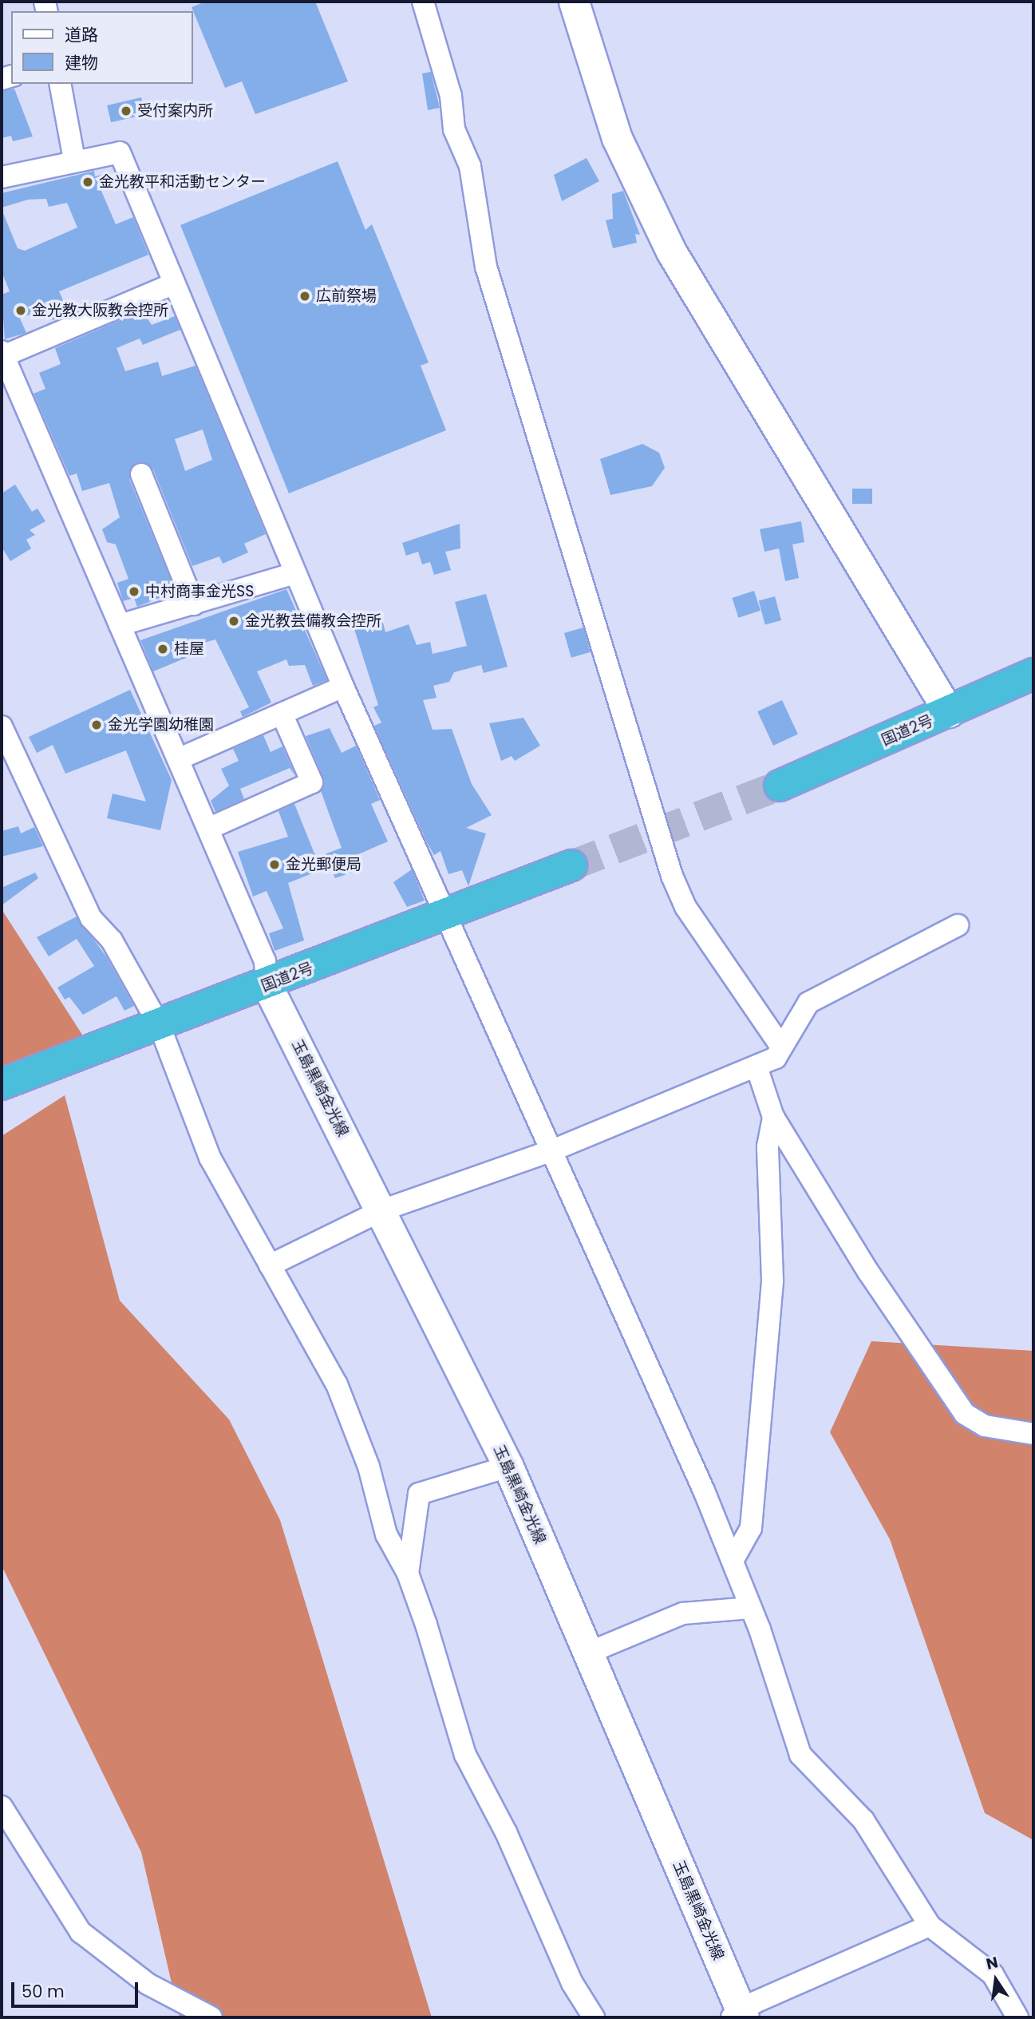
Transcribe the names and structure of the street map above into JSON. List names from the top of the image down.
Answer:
{
  "streets": {
    "highway": ["国道2号"],
    "main road": ["玉島黒崎金光線"]
  },
  "crossings": [
    ["国道2号", "玉島黒崎金光線"]
  ],
  "places": [
    "受付案内所",
    "金光教平和活動センター",
    "広前祭場",
    "金光教大阪教会控所",
    "中村商事金光SS",
    "金光教芸備教会控所",
    "桂屋",
    "金光学園幼稚園",
    "金光郵便局"
  ],
  "legend": ["道路", "建物"],
  "scale_bar": "50 m",
  "north": "top"
}
